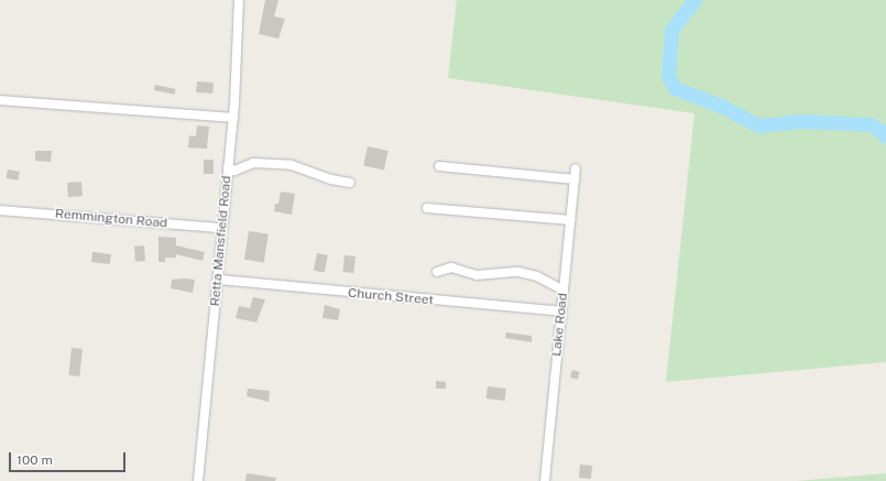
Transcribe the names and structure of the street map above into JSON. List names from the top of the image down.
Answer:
{
  "streets": {
    "street": [
      "Remmington Road",
      "Retta Mansfield Road",
      "Church Street",
      "Lake Road"
    ]
  },
  "crossings": [
    ["Remmington Road", "Retta Mansfield Road"],
    ["Retta Mansfield Road", "Church Street"],
    ["Church Street", "Lake Road"]
  ],
  "scale_bar": "100 m"
}
